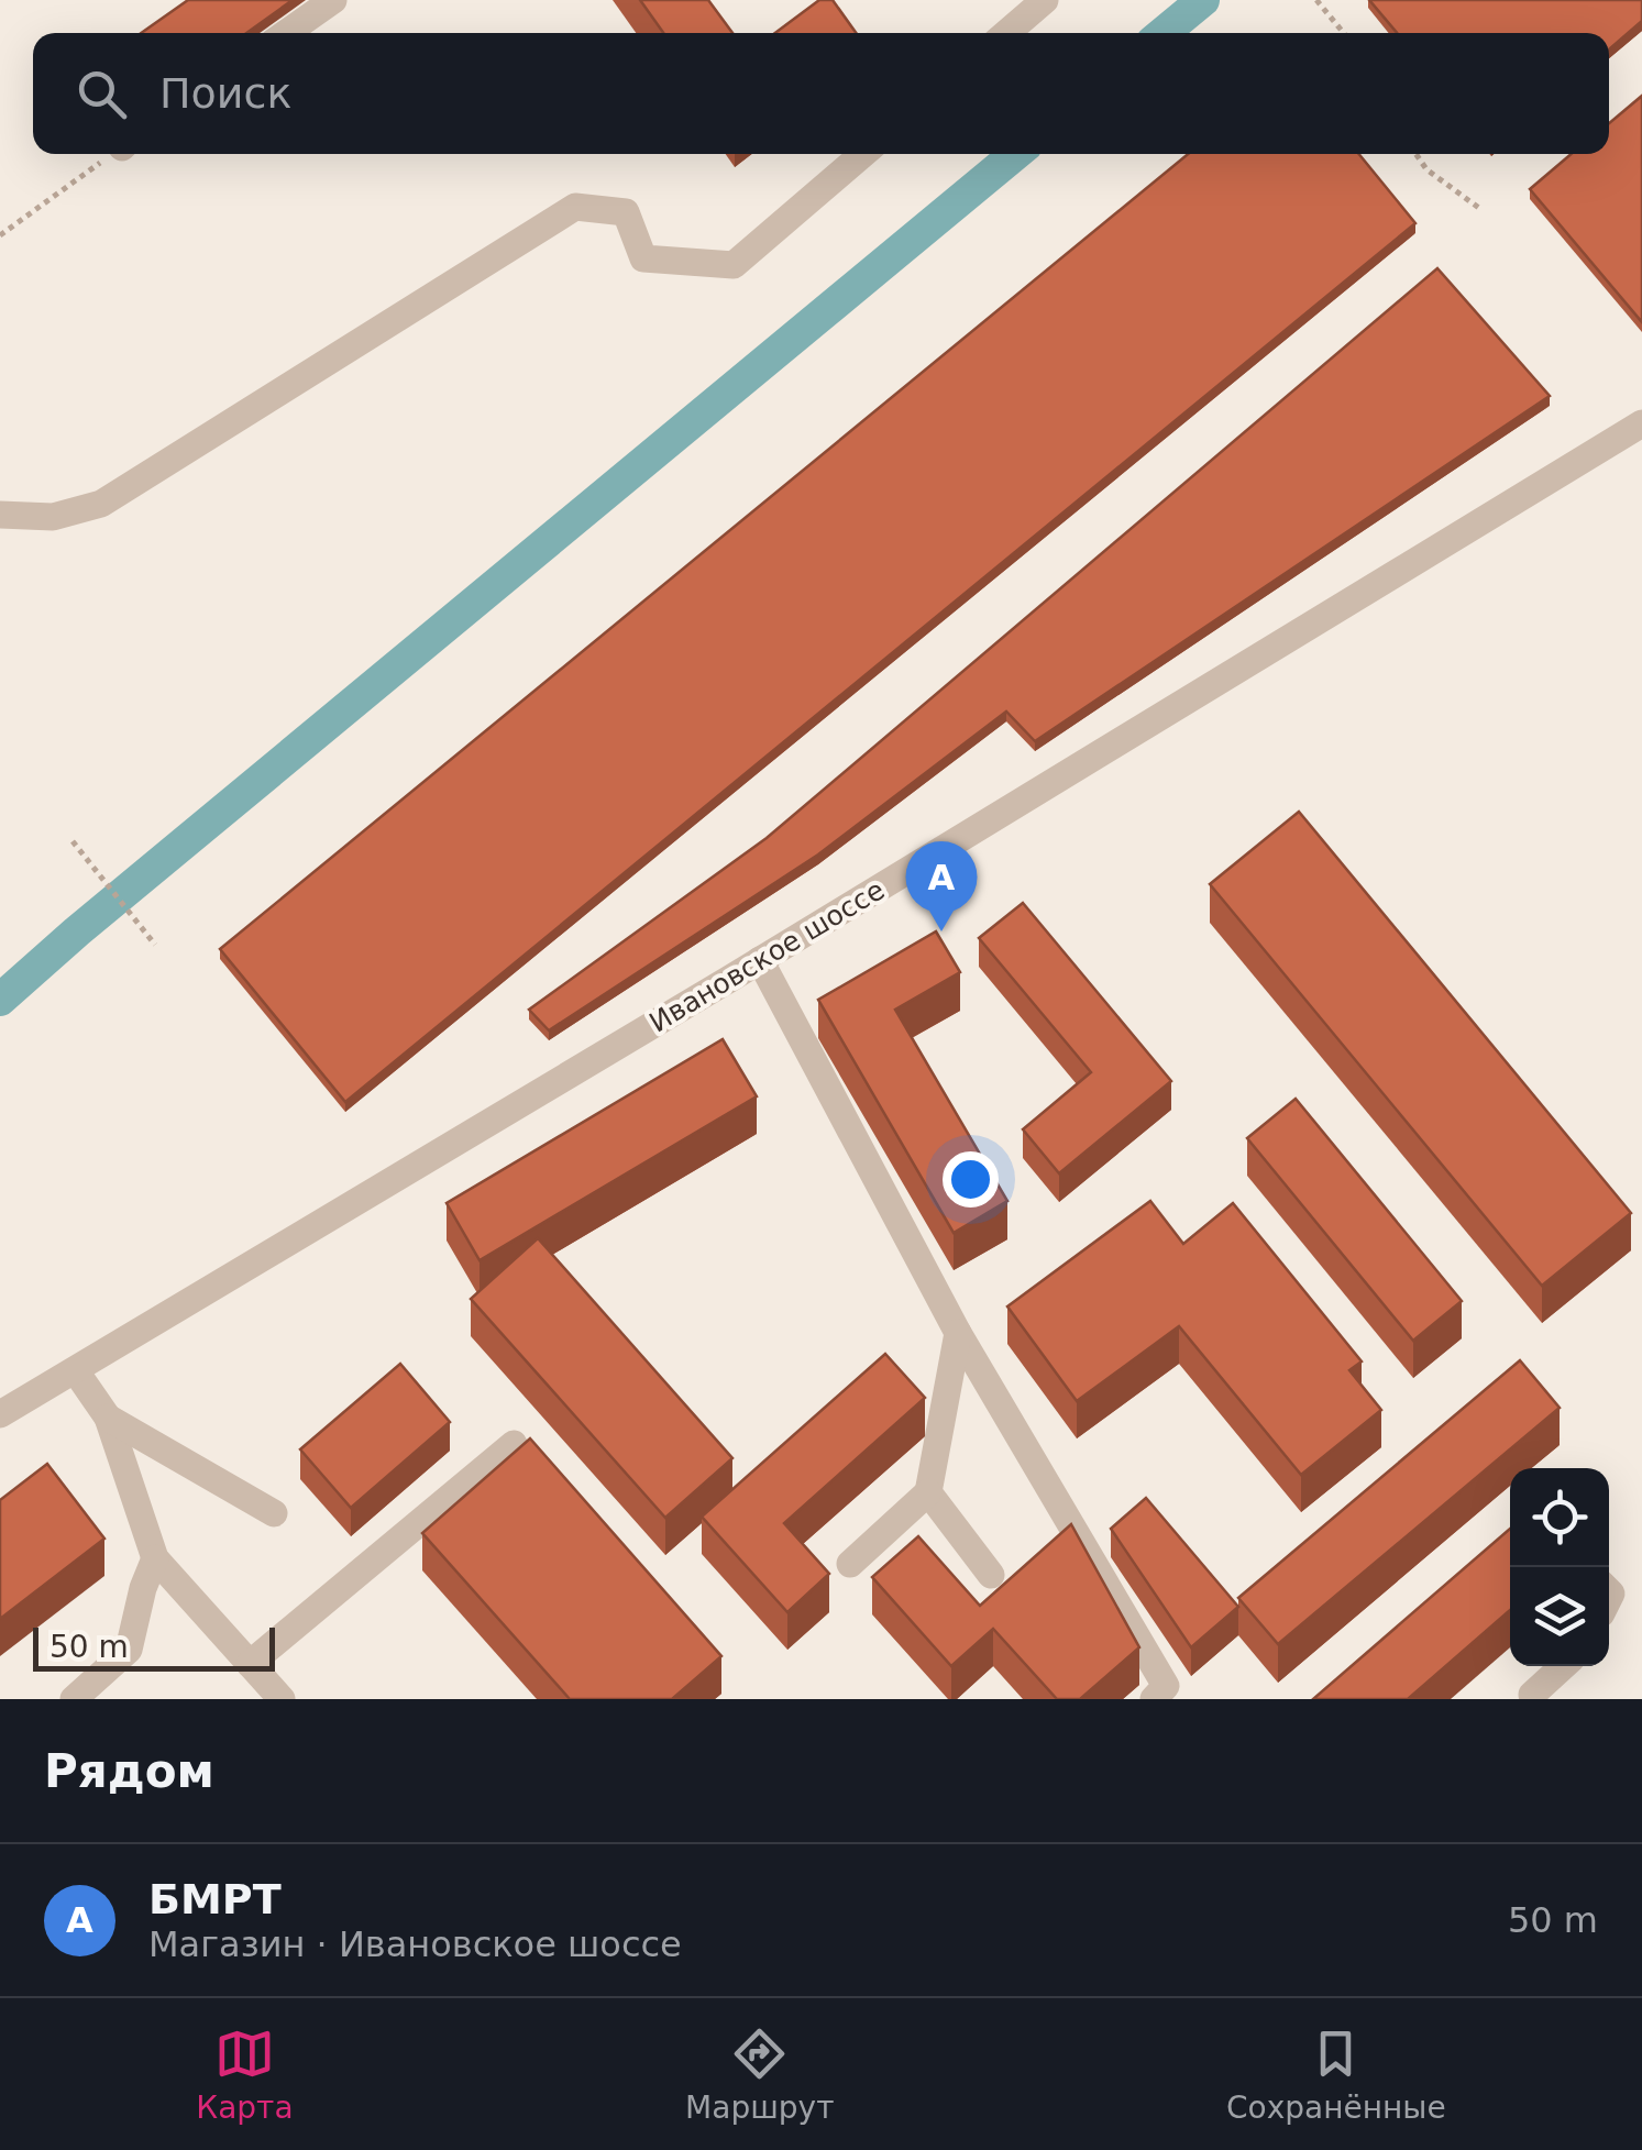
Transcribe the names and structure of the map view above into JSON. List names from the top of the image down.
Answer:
{
  "streets": {
    "street": ["Ивановское шоссе"]
  },
  "scale_bar": "50 m",
  "page": {
    "search": "Поиск",
    "pins": "A",
    "scale": "50 m",
    "heading": "Рядом",
    "list": [
      {
        "mark": "A",
        "name": "БМРТ",
        "note": "Магазин · Ивановское шоссе",
        "value": "50 m"
      }
    ],
    "nav": ["Карта", "Маршрут", "Сохранённые"]
  }
}
